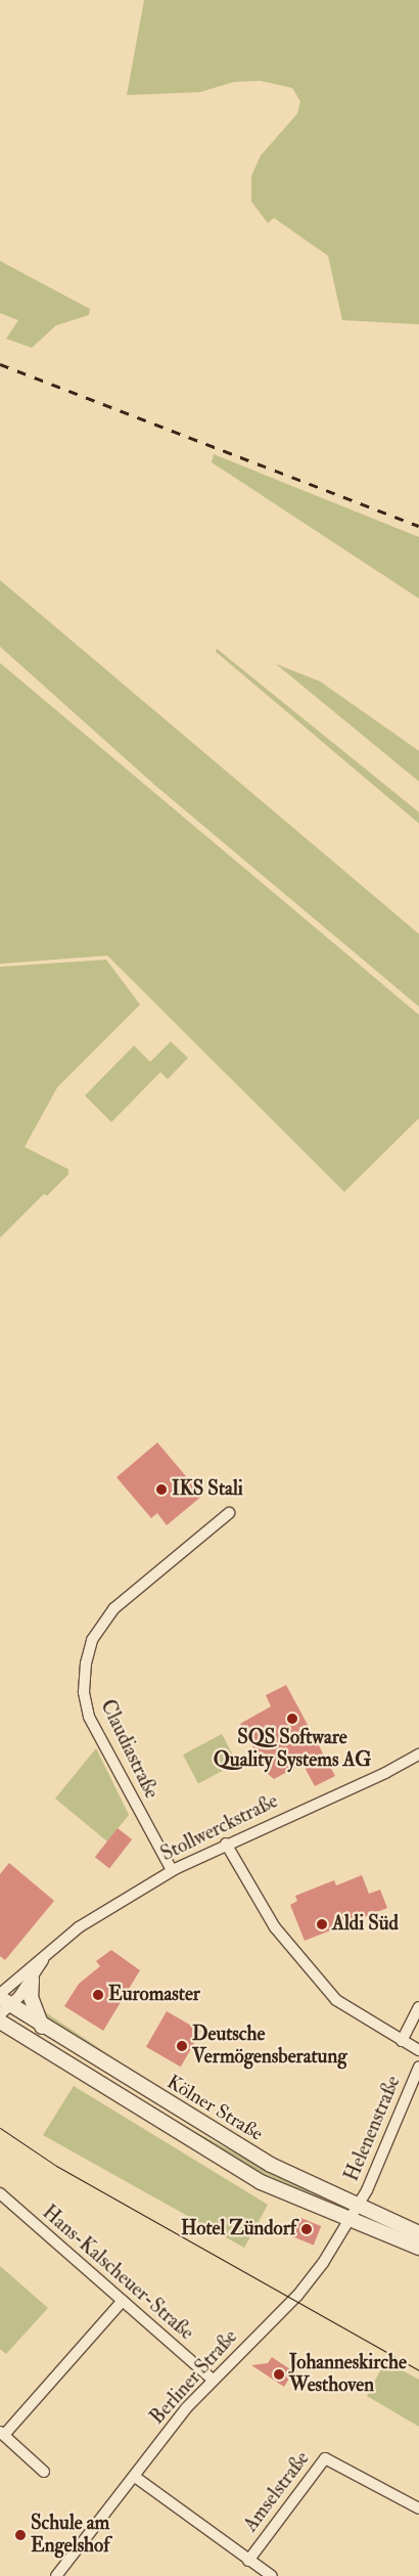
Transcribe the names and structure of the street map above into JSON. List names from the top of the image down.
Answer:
{
  "streets": {
    "main road": ["Kölner Straße"],
    "street": [
      "Claudiastraße",
      "Stollwerckstraße",
      "Helenenstraße",
      "Hans-Kalscheuer-Straße",
      "Berliner Straße",
      "Amselstraße"
    ]
  },
  "crossings": [
    ["Claudiastraße", "Stollwerckstraße"],
    ["Stollwerckstraße", "Kölner Straße"],
    ["Kölner Straße", "Helenenstraße"],
    ["Kölner Straße", "Berliner Straße"],
    ["Helenenstraße", "Berliner Straße"],
    ["Hans-Kalscheuer-Straße", "Berliner Straße"]
  ],
  "places": [
    "IKS Stali",
    "SQS Software Quality Systems AG",
    "Aldi Süd",
    "Euromaster",
    "Deutsche Vermögensberatung",
    "Hotel Zündorf",
    "Johanneskirche Westhoven",
    "Schule am Engelshof"
  ]
}
